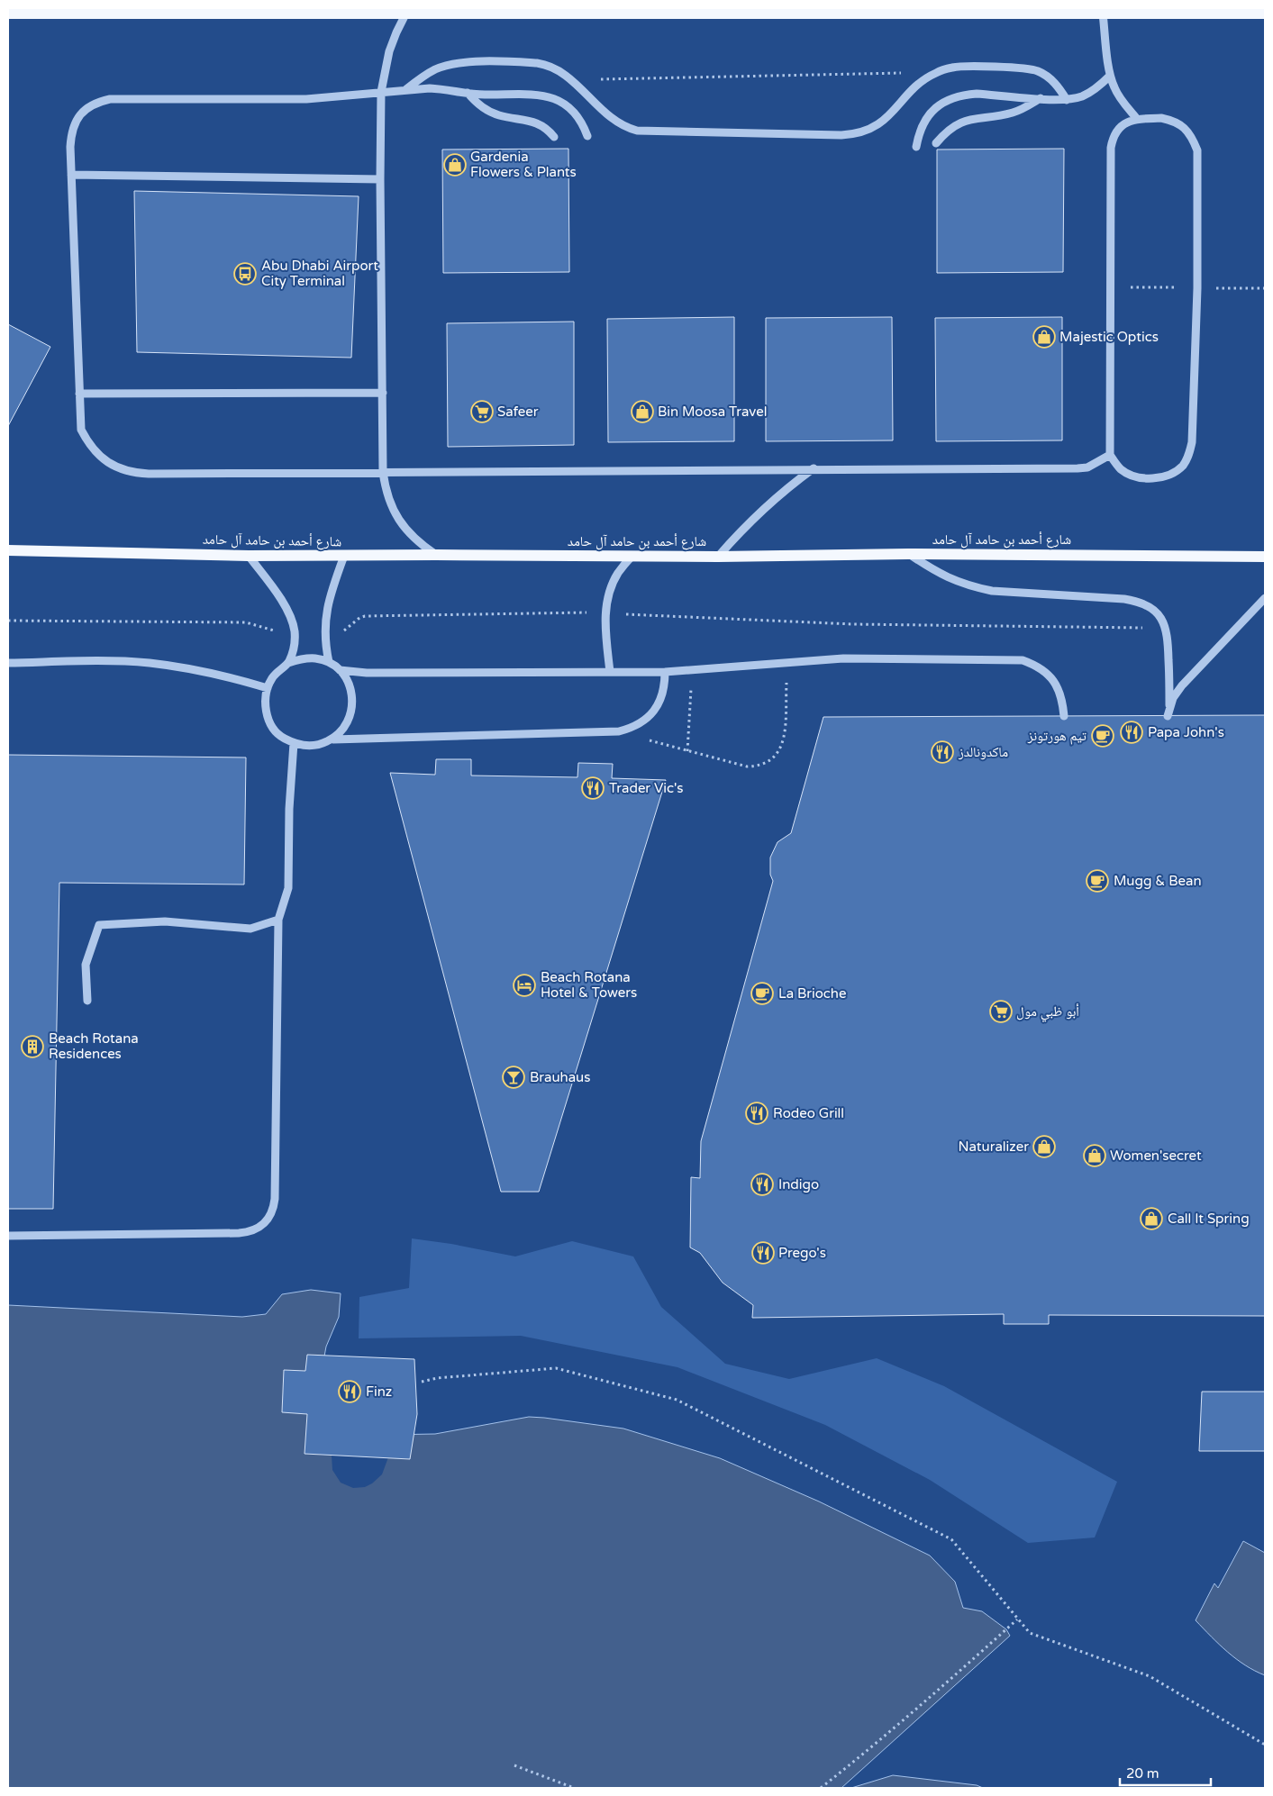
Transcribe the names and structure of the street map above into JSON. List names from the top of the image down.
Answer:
{
  "streets": {
    "main road": ["شارع أحمد بن حامد آل حامد"]
  },
  "places": {
    "shop": [
      "Gardenia Flowers & Plants",
      "Majestic Optics",
      "Bin Moosa Travel",
      "Naturalizer",
      "Women'secret",
      "Call It Spring"
    ],
    "bus stop": ["Abu Dhabi Airport City Terminal"],
    "supermarket": ["Safeer", "أبو ظبي مول"],
    "restaurant": [
      "Papa John's",
      "ماكدونالدز",
      "Trader Vic's",
      "Rodeo Grill",
      "Indigo",
      "Prego's",
      "Finz"
    ],
    "cafe": ["تيم هورتونز", "Mugg & Bean", "La Brioche"],
    "hotel": ["Beach Rotana Hotel & Towers"],
    "building": ["Beach Rotana Residences"],
    "bar": ["Brauhaus"]
  },
  "scale_bar": "20 m"
}
